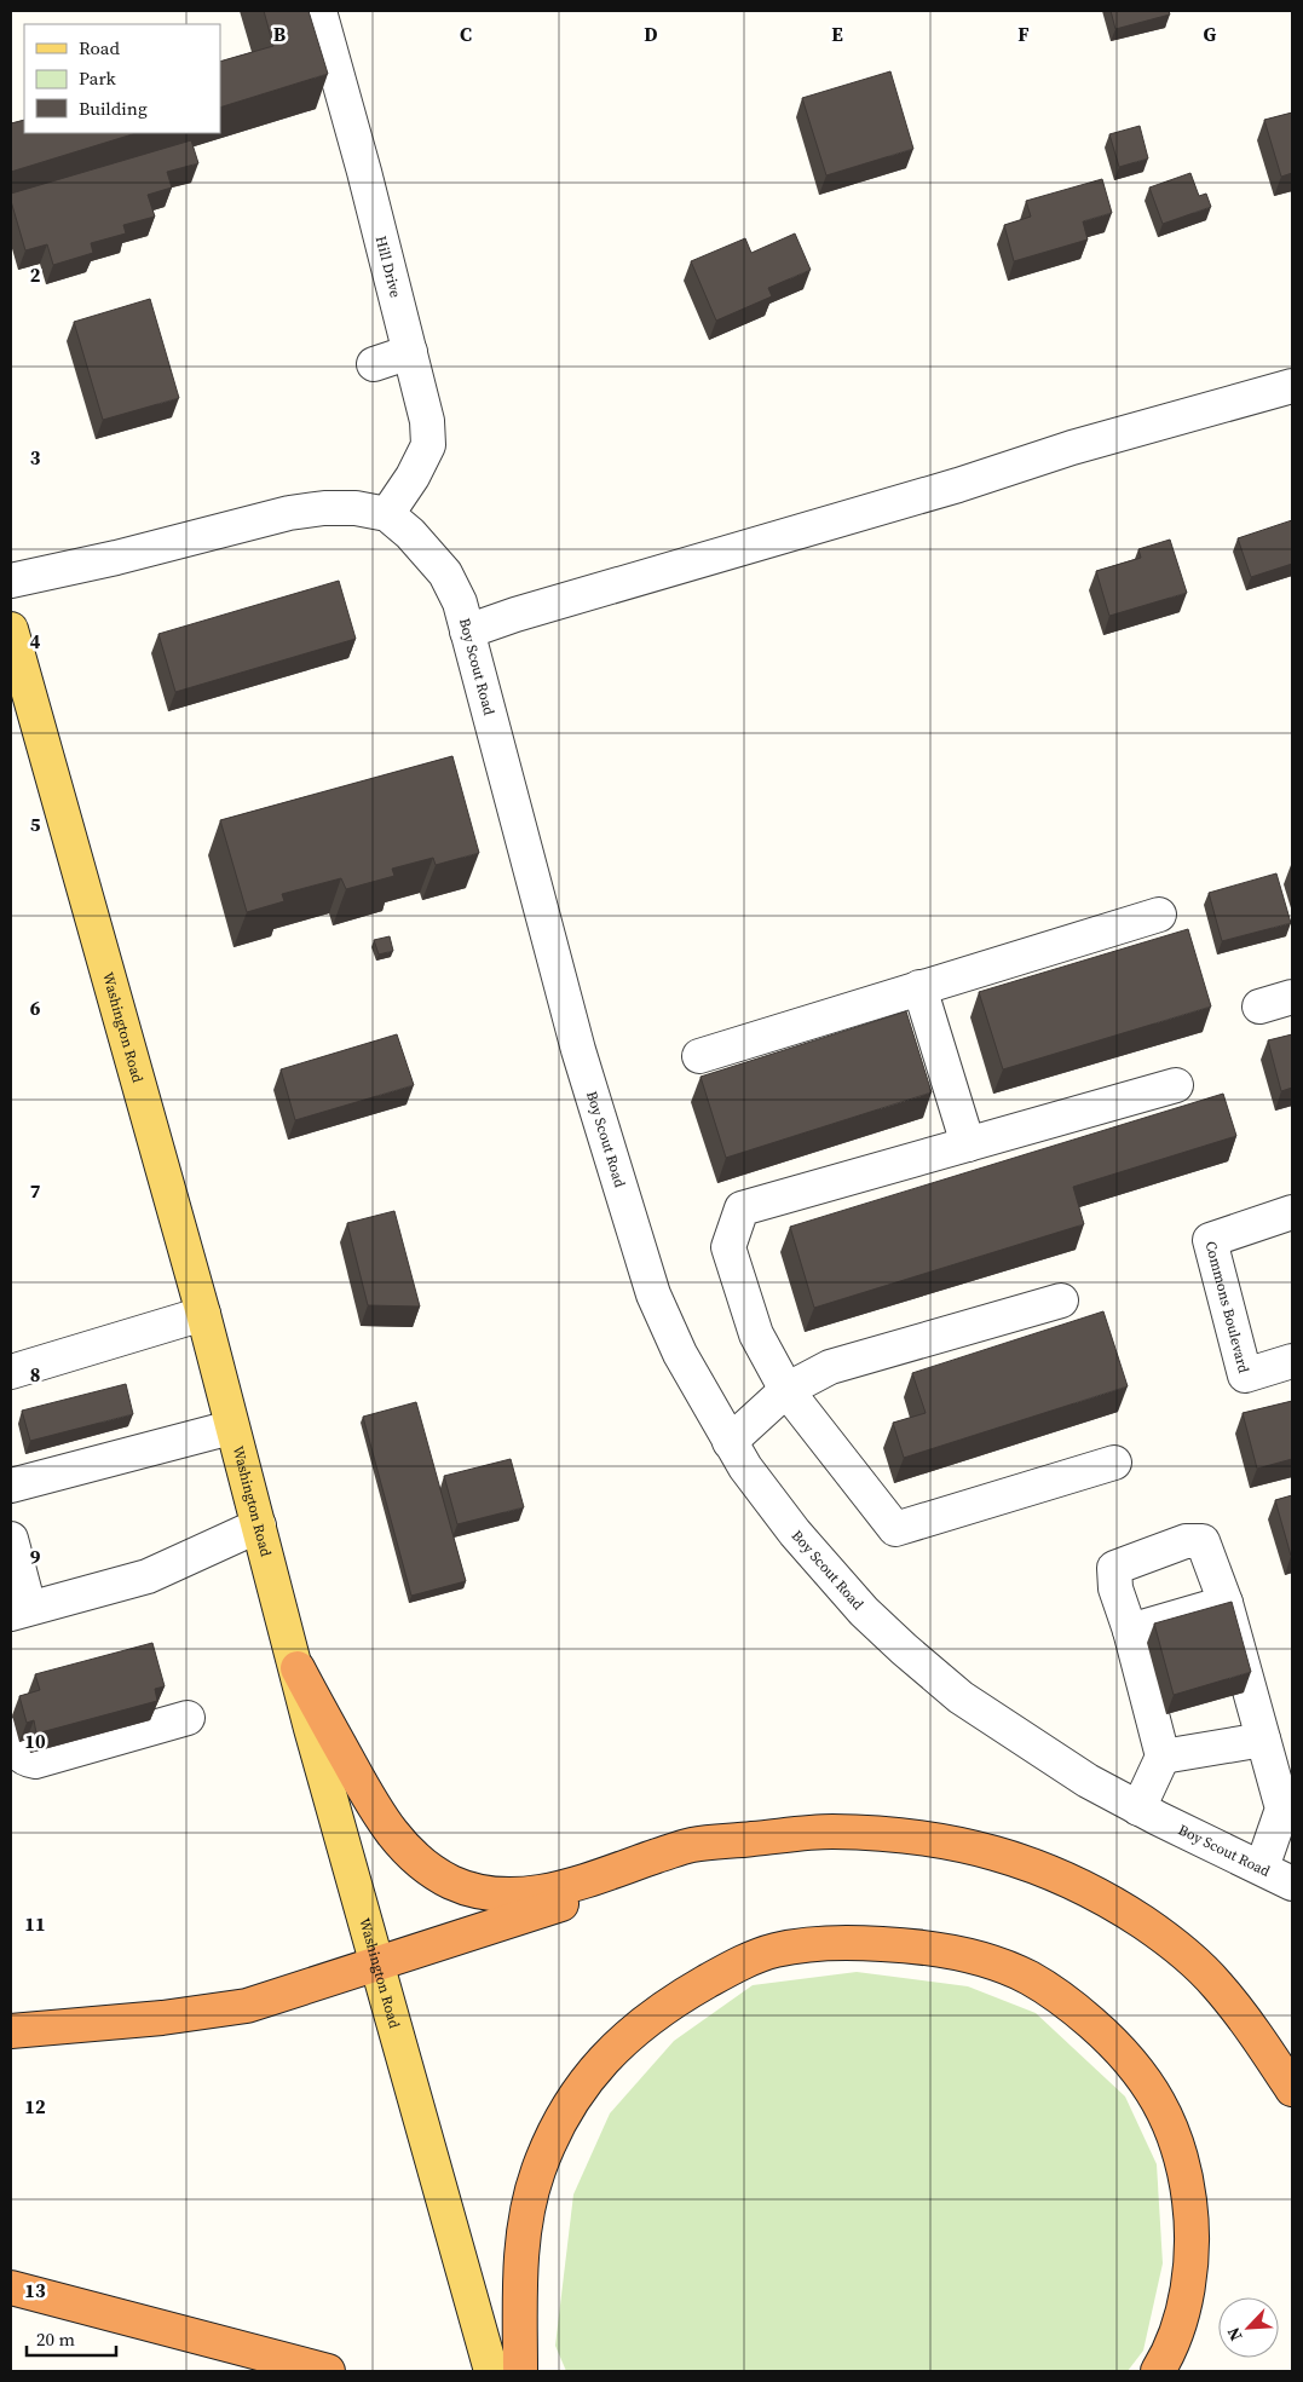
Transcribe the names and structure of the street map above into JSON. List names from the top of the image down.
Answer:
{
  "streets": {
    "main road": ["Washington Road"],
    "street": ["Hill Drive", "Boy Scout Road", "Commons Boulevard"]
  },
  "crossings": [
    ["Hill Drive", "Boy Scout Road"]
  ],
  "legend": ["Road", "Park", "Building"],
  "scale_bar": "20 m",
  "north": "bottom left",
  "grid": {
    "columns": [
      "B",
      "C",
      "D",
      "E",
      "F",
      "G"
    ],
    "rows": [
      "2",
      "3",
      "4",
      "5",
      "6",
      "7",
      "8",
      "9",
      "10",
      "11",
      "12",
      "13"
    ]
  }
}
